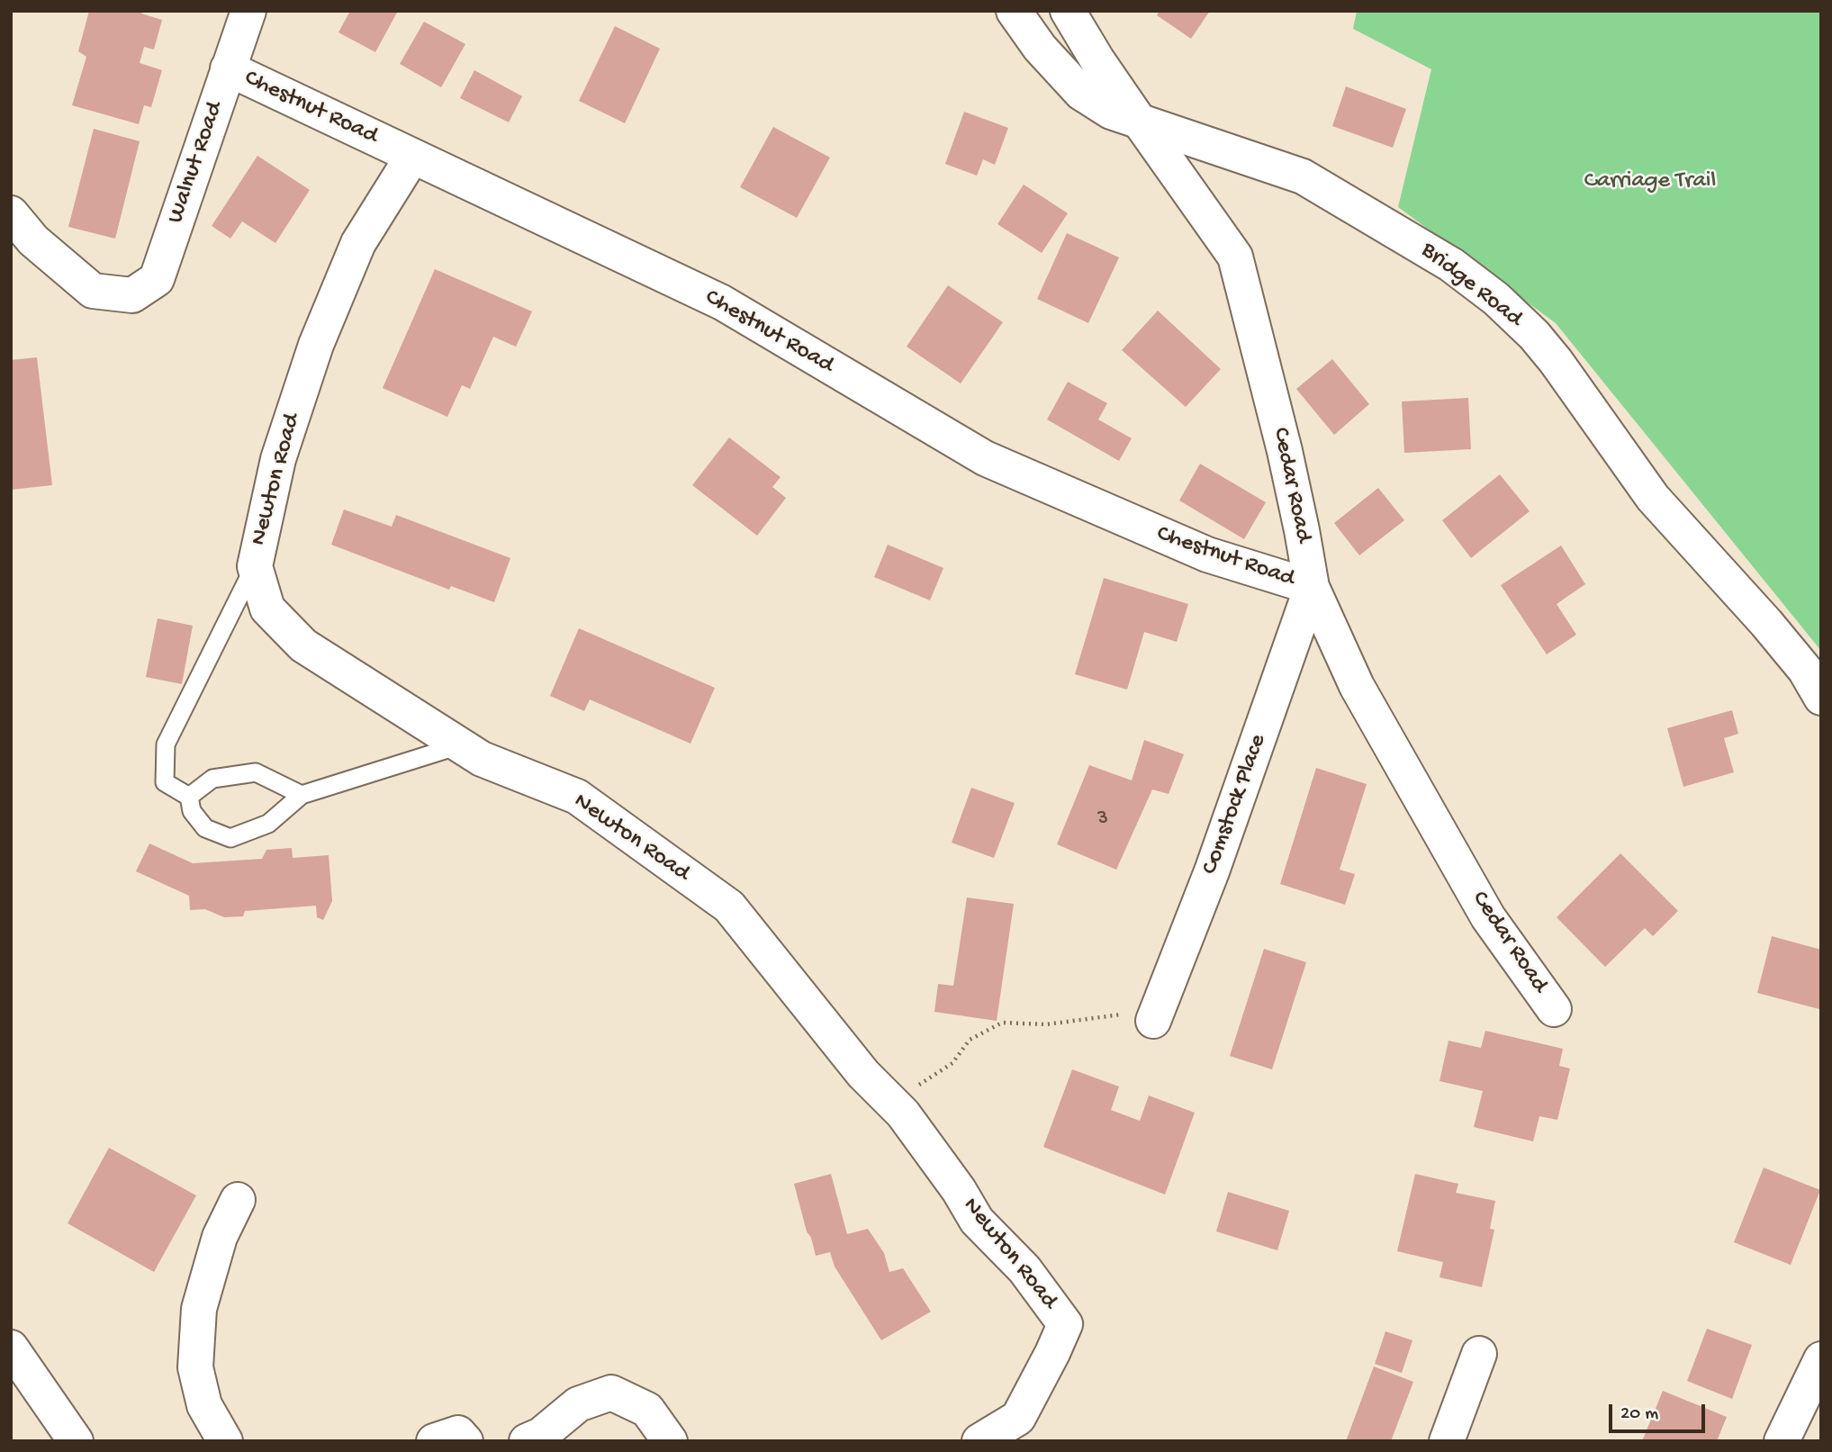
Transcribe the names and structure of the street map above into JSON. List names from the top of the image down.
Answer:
{
  "streets": {
    "street": [
      "Chestnut Road",
      "Walnut Road",
      "Bridge Road",
      "Newton Road",
      "Cedar Road",
      "Comstock Place"
    ]
  },
  "crossings": [
    ["Chestnut Road", "Walnut Road"],
    ["Chestnut Road", "Newton Road"],
    ["Chestnut Road", "Cedar Road"],
    ["Chestnut Road", "Comstock Place"],
    ["Bridge Road", "Cedar Road"],
    ["Cedar Road", "Comstock Place"]
  ],
  "parks": ["Carriage Trail"],
  "house_numbers": ["3"],
  "scale_bar": "20 m"
}
